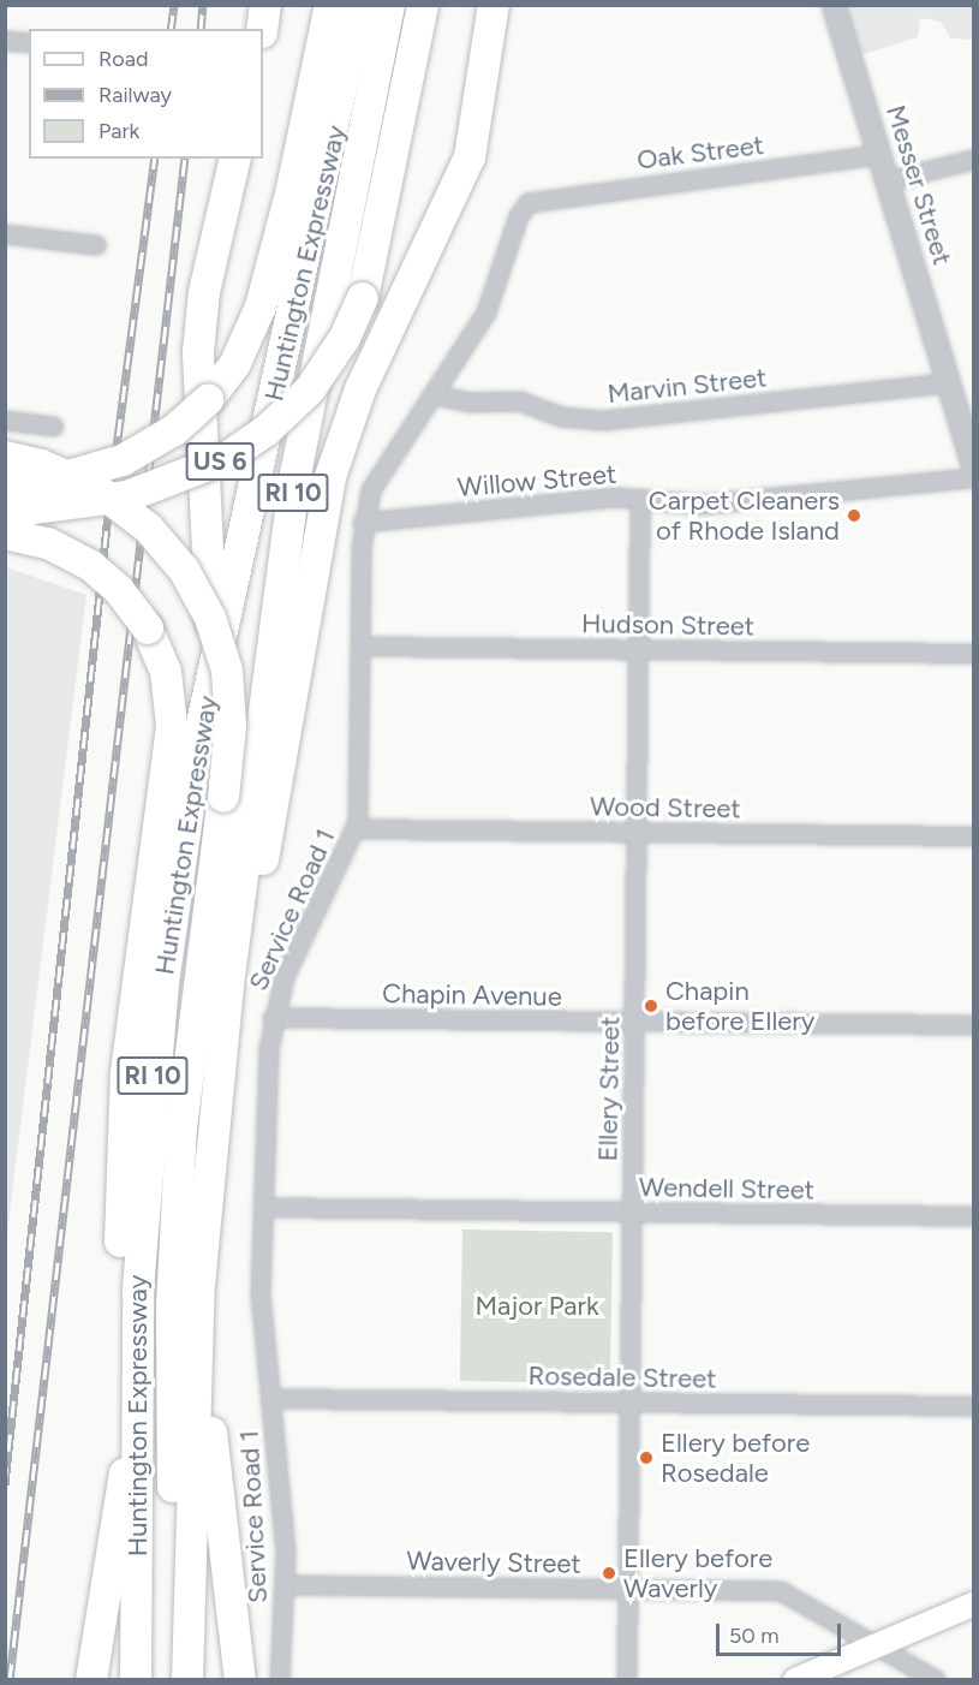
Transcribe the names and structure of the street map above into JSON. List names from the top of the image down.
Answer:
{
  "streets": {
    "highway": ["Huntington Expressway", "US 6", "RI 10"],
    "street": [
      "Oak Street",
      "Messer Street",
      "Marvin Street",
      "Willow Street",
      "Hudson Street",
      "Wood Street",
      "Service Road 1",
      "Chapin Avenue",
      "Ellery Street",
      "Wendell Street",
      "Rosedale Street",
      "Waverly Street"
    ]
  },
  "crossings": [
    ["Oak Street", "Messer Street"],
    ["Oak Street", "Service Road 1"],
    ["Messer Street", "Marvin Street"],
    ["Marvin Street", "Service Road 1"],
    ["Willow Street", "Service Road 1"],
    ["Willow Street", "Ellery Street"],
    ["Hudson Street", "Service Road 1"],
    ["Hudson Street", "Ellery Street"],
    ["Wood Street", "Service Road 1"],
    ["Wood Street", "Ellery Street"],
    ["Service Road 1", "Chapin Avenue"],
    ["Service Road 1", "Wendell Street"],
    ["Service Road 1", "Rosedale Street"],
    ["Service Road 1", "Waverly Street"],
    ["Chapin Avenue", "Ellery Street"],
    ["Ellery Street", "Wendell Street"],
    ["Ellery Street", "Rosedale Street"],
    ["Ellery Street", "Waverly Street"]
  ],
  "parks": ["Major Park"],
  "places": [
    "Carpet Cleaners of Rhode Island",
    "Chapin before Ellery",
    "Ellery before Rosedale",
    "Ellery before Waverly"
  ],
  "legend": ["Road", "Railway", "Park"],
  "scale_bar": "50 m"
}
